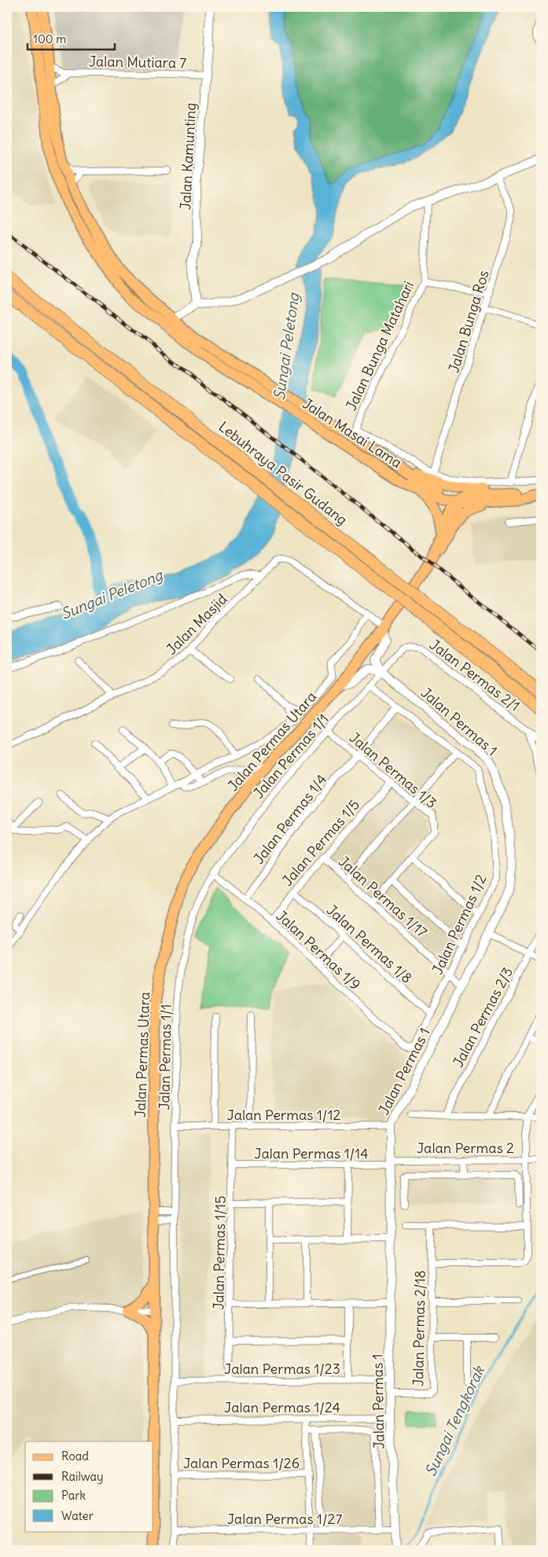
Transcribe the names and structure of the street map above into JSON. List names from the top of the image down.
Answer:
{
  "streets": {
    "highway": ["Lebuhraya Pasir Gudang"],
    "main road": ["Jalan Masai Lama", "Jalan Permas Utara"],
    "street": [
      "Jalan Mutiara 7",
      "Jalan Kamunting",
      "Jalan Bunga Ros",
      "Jalan Bunga Matahari",
      "Jalan Masjid",
      "Jalan Permas 2/1",
      "Jalan Permas 1",
      "Jalan Permas 1/1",
      "Jalan Permas 1/3",
      "Jalan Permas 1/4",
      "Jalan Permas 1/5",
      "Jalan Permas 1/17",
      "Jalan Permas 1/2",
      "Jalan Permas 1/8",
      "Jalan Permas 1/9",
      "Jalan Permas 2/3",
      "Jalan Permas 1/12",
      "Jalan Permas 2",
      "Jalan Permas 1/14",
      "Jalan Permas 1/15",
      "Jalan Permas 2/18",
      "Jalan Permas 1/23",
      "Jalan Permas 1/24",
      "Jalan Permas 1/26",
      "Jalan Permas 1/27"
    ]
  },
  "crossings": [
    ["Jalan Mutiara 7", "Jalan Kamunting"],
    ["Jalan Mutiara 7", "Jalan Masai Lama"],
    ["Jalan Bunga Ros", "Jalan Bunga Matahari"],
    ["Jalan Masai Lama", "Jalan Permas Utara"],
    ["Jalan Masjid", "Jalan Permas Utara"],
    ["Jalan Permas 2/1", "Jalan Permas 1/1"],
    ["Jalan Permas 1", "Jalan Permas 1/1"],
    ["Jalan Permas 1", "Jalan Permas 1/17"],
    ["Jalan Permas 1", "Jalan Permas 1/12"],
    ["Jalan Permas 1", "Jalan Permas 2"],
    ["Jalan Permas 1", "Jalan Permas 1/14"],
    ["Jalan Permas 1", "Jalan Permas 2/18"],
    ["Jalan Permas 1", "Jalan Permas 1/23"],
    ["Jalan Permas 1", "Jalan Permas 1/24"],
    ["Jalan Permas 1", "Jalan Permas 1/27"],
    ["Jalan Permas 1/1", "Jalan Permas 1/3"],
    ["Jalan Permas 1/1", "Jalan Permas 1/2"],
    ["Jalan Permas 1/1", "Jalan Permas 1/9"],
    ["Jalan Permas 1/1", "Jalan Permas 1/12"],
    ["Jalan Permas 1/1", "Jalan Permas 1/23"],
    ["Jalan Permas 1/1", "Jalan Permas 1/24"],
    ["Jalan Permas 1/1", "Jalan Permas 1/26"],
    ["Jalan Permas 1/1", "Jalan Permas 1/27"],
    ["Jalan Permas 1/3", "Jalan Permas 1/4"],
    ["Jalan Permas 1/3", "Jalan Permas 1/5"],
    ["Jalan Permas 1/4", "Jalan Permas 1/2"],
    ["Jalan Permas 1/4", "Jalan Permas 1/9"],
    ["Jalan Permas 1/5", "Jalan Permas 1/17"],
    ["Jalan Permas 1/5", "Jalan Permas 1/8"],
    ["Jalan Permas 1/5", "Jalan Permas 1/9"],
    ["Jalan Permas 1/17", "Jalan Permas 1/2"],
    ["Jalan Permas 1/2", "Jalan Permas 1/8"],
    ["Jalan Permas 1/2", "Jalan Permas 1/9"],
    ["Jalan Permas 1/12", "Jalan Permas 1/15"],
    ["Jalan Permas 2", "Jalan Permas 1/14"],
    ["Jalan Permas 1/14", "Jalan Permas 1/15"],
    ["Jalan Permas 1/15", "Jalan Permas 1/23"]
  ],
  "water": ["Sungai Peletong", "Sungai Tengkorak"],
  "legend": [
    "Road",
    "Railway",
    "Park",
    "Water"
  ],
  "scale_bar": "100 m"
}
